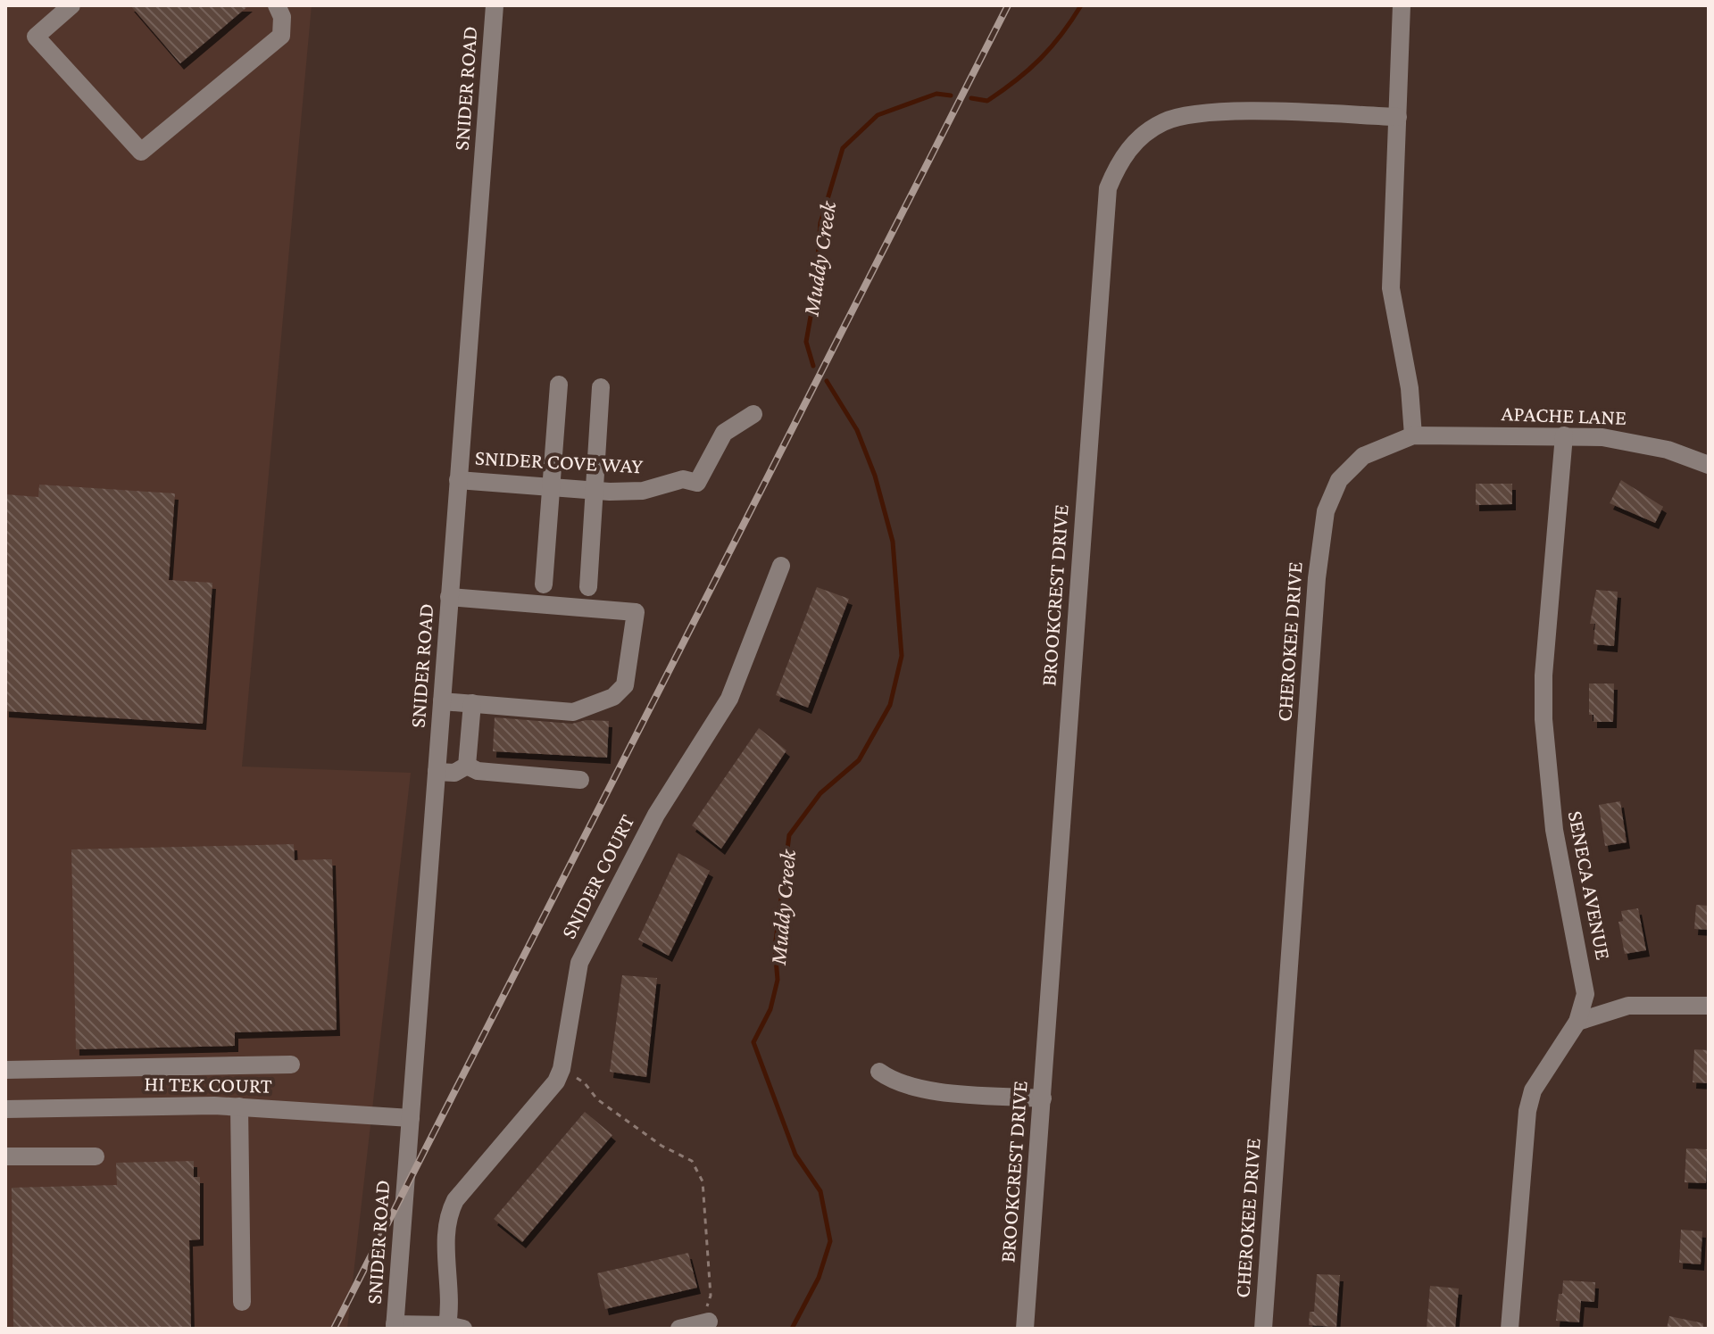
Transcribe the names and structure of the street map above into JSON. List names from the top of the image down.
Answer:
{
  "streets": {
    "street": [
      "SNIDER ROAD",
      "APACHE LANE",
      "SNIDER COVE WAY",
      "BROOKCREST DRIVE",
      "CHEROKEE DRIVE",
      "SNIDER COURT",
      "SENECA AVENUE",
      "HI TEK COURT"
    ]
  },
  "crossings": [
    ["SNIDER ROAD", "SNIDER COVE WAY"],
    ["SNIDER ROAD", "SNIDER COURT"],
    ["SNIDER ROAD", "HI TEK COURT"],
    ["APACHE LANE", "CHEROKEE DRIVE"],
    ["APACHE LANE", "SENECA AVENUE"]
  ],
  "water": ["Muddy Creek"]
}
